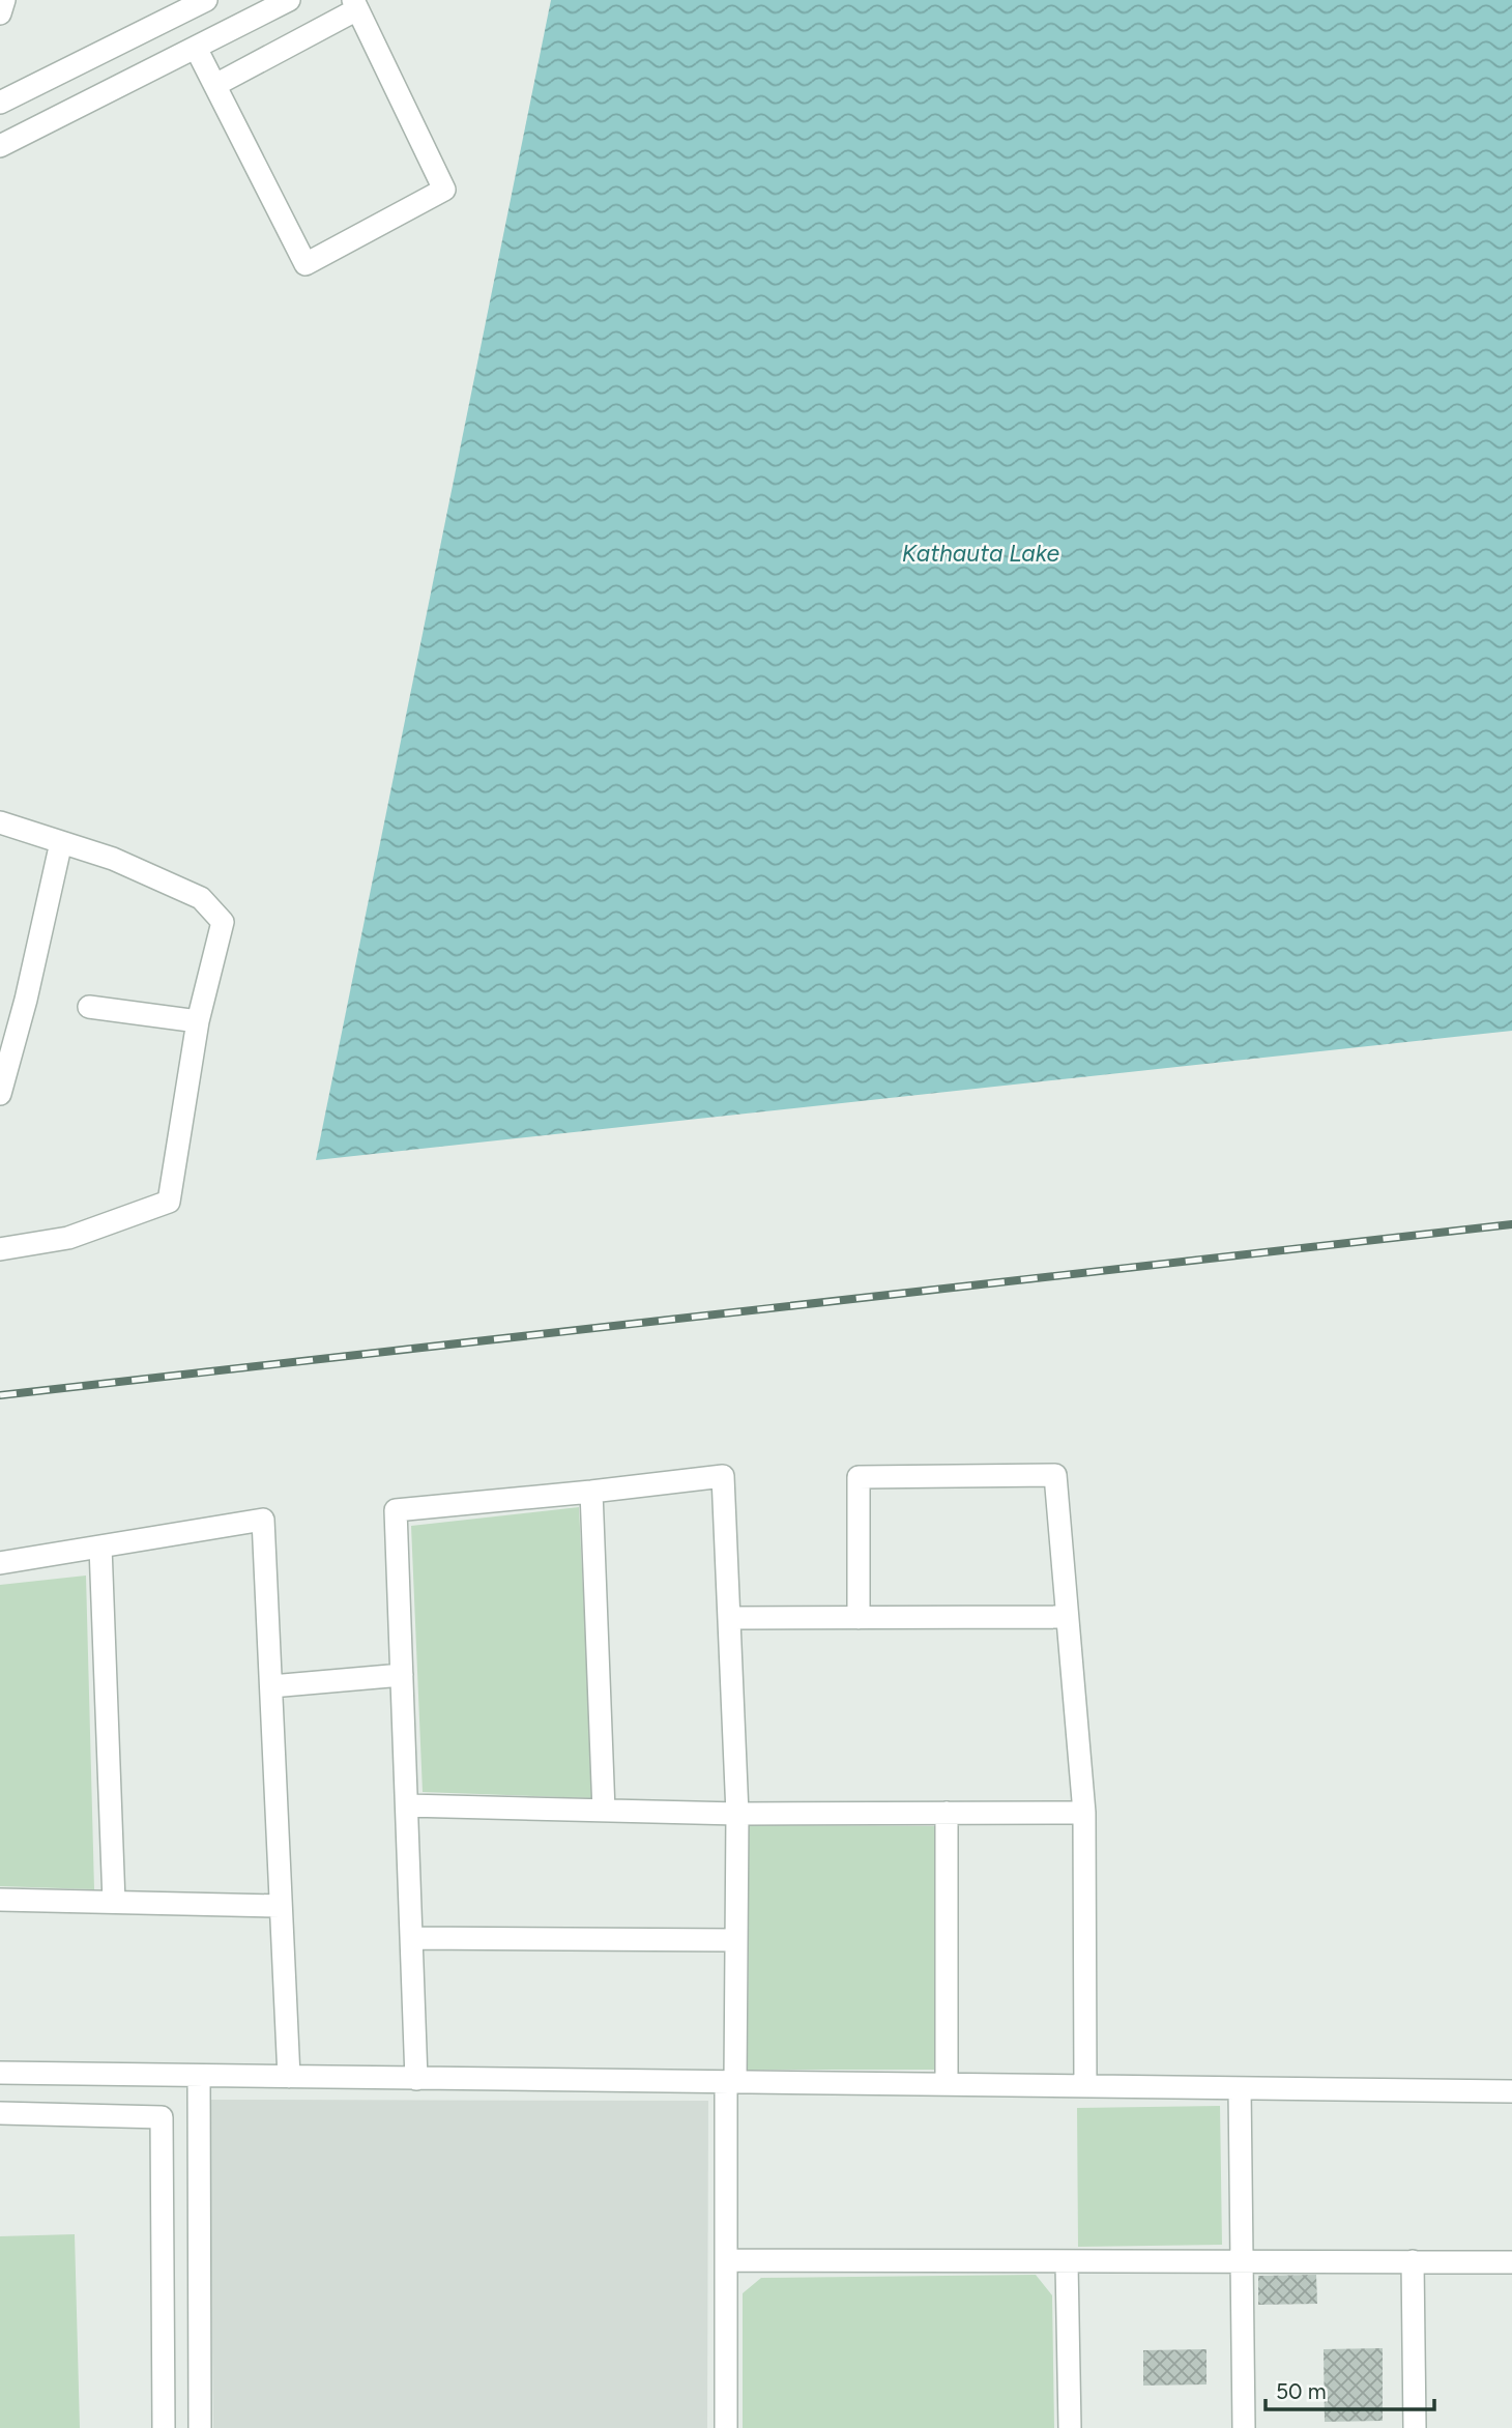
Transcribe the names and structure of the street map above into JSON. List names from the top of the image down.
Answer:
{
  "water": ["Kathauta Lake"],
  "scale_bar": "50 m"
}
